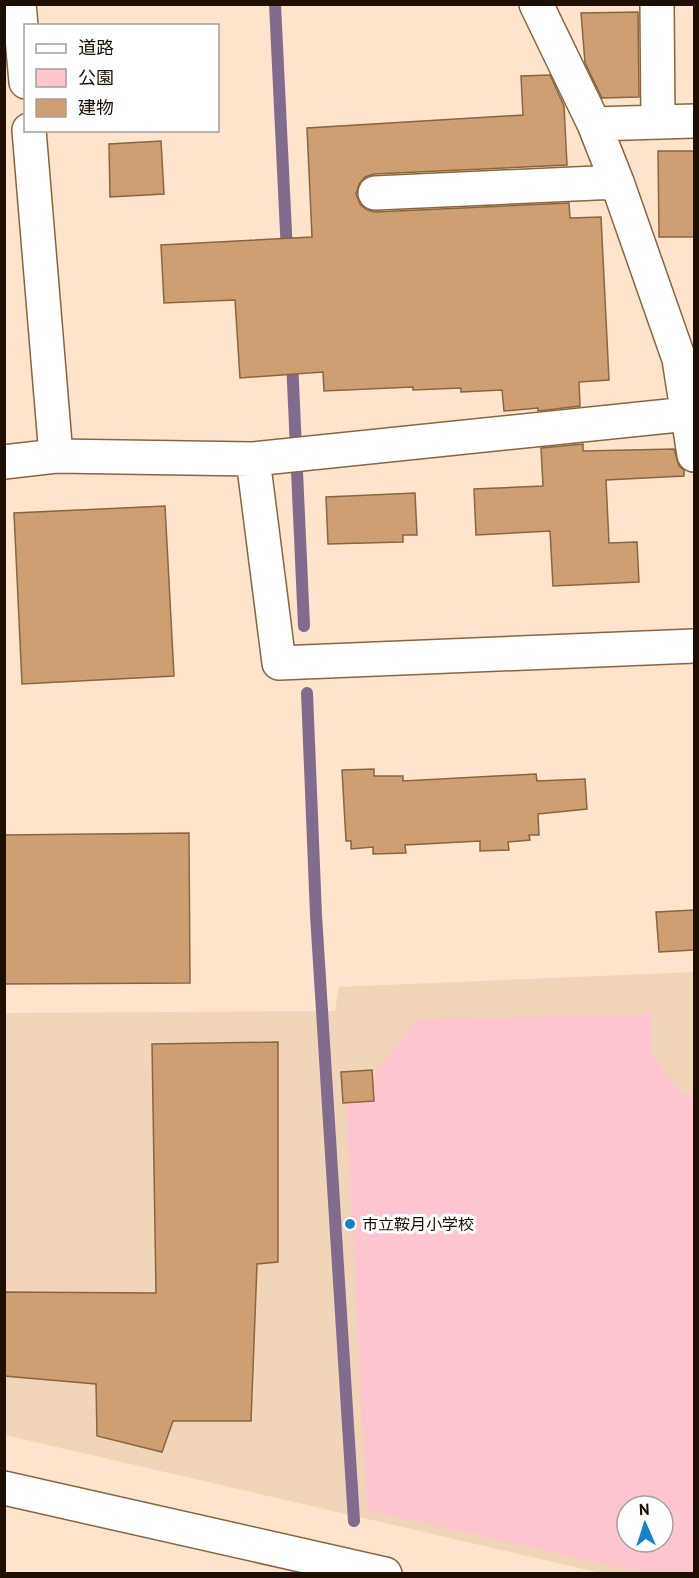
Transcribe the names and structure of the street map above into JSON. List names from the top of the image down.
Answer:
{
  "places": ["市立鞍月小学校"],
  "legend": ["道路", "公園", "建物"],
  "north": "top"
}
